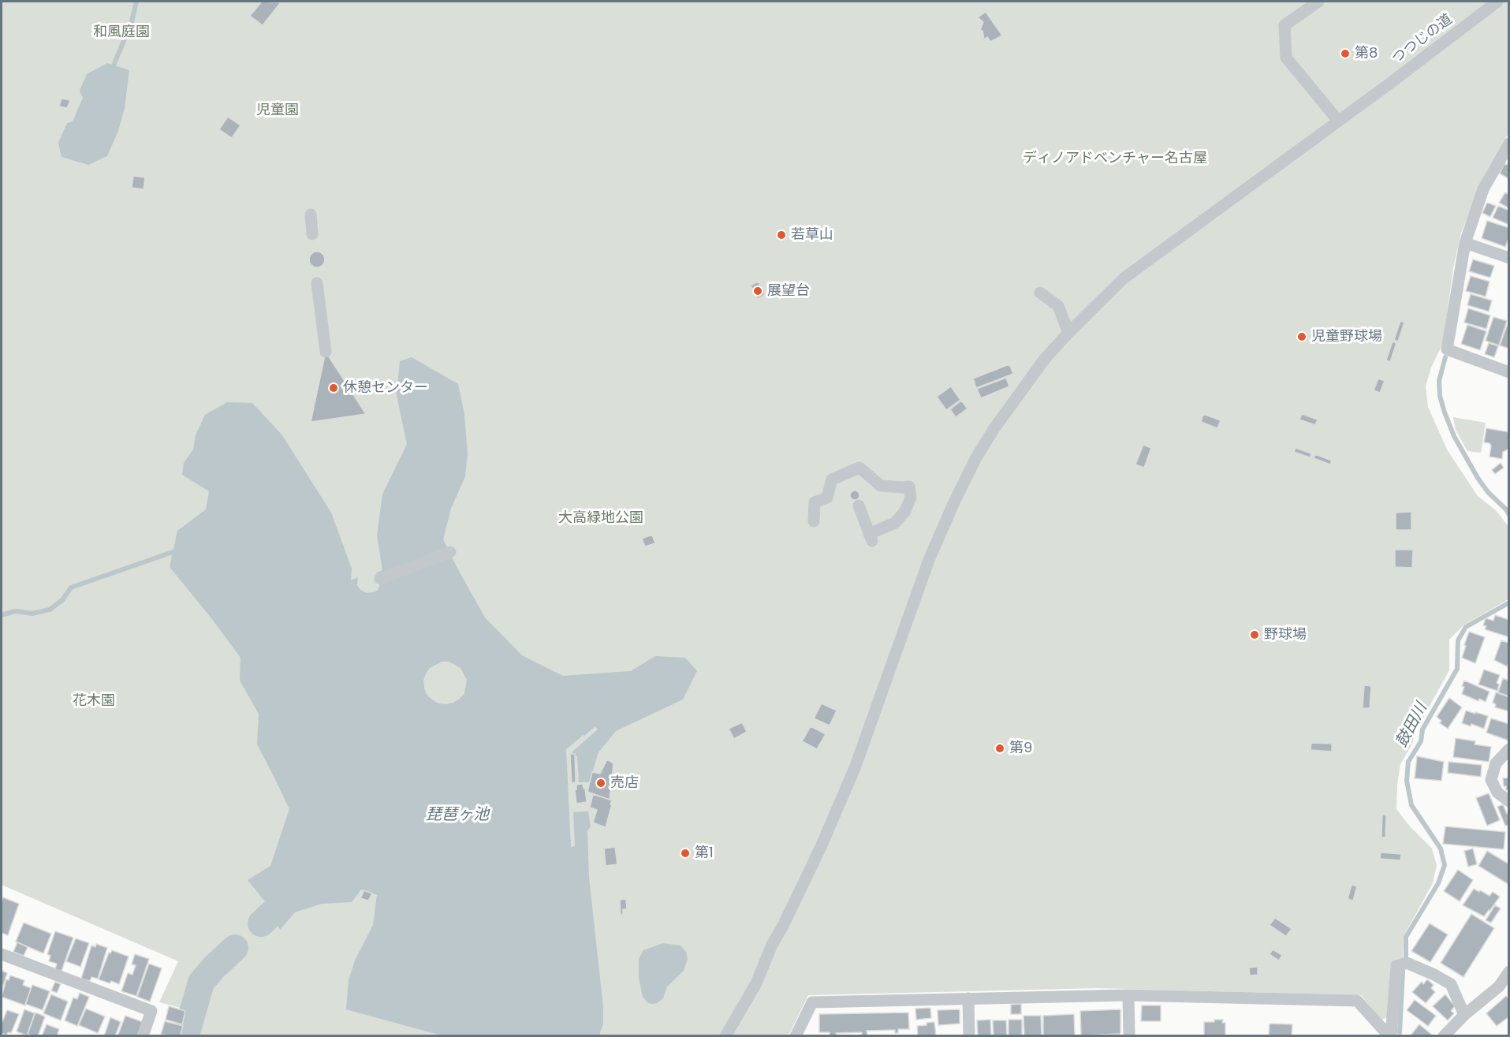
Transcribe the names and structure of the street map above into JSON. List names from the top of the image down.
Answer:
{
  "streets": {
    "street": ["つつじの道"]
  },
  "water": ["鼓田川", "琵琶ヶ池"],
  "parks": [
    "和風庭園",
    "児童園",
    "ディノアドベンチャー名古屋",
    "大高緑地公園",
    "花木園"
  ],
  "places": [
    "第8",
    "若草山",
    "展望台",
    "児童野球場",
    "休憩センター",
    "野球場",
    "第9",
    "売店",
    "第1"
  ]
}
